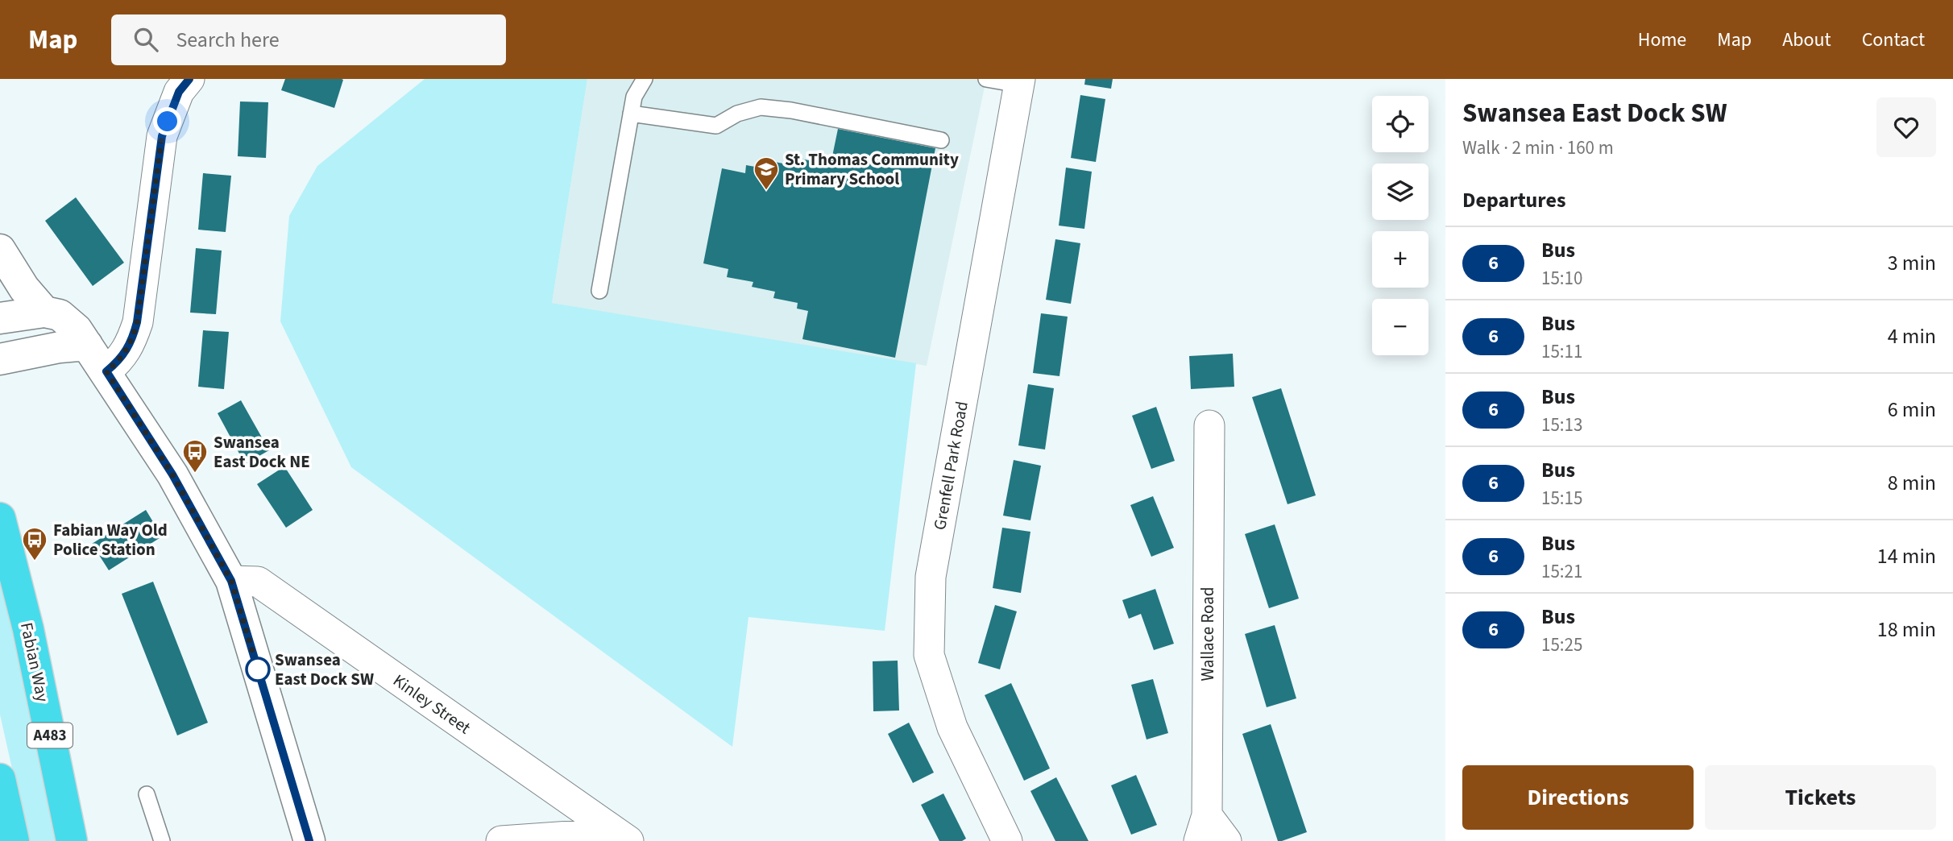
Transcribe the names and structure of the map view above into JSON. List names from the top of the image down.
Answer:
{
  "streets": {
    "highway": ["Fabian Way", "A483"],
    "street": ["Grenfell Park Road", "Wallace Road", "Kinley Street"]
  },
  "places": {
    "school or university": ["St. Thomas Community Primary School"],
    "bus stop": ["Swansea East Dock NE", "Fabian Way Old Police Station"],
    "other": ["Swansea East Dock SW"]
  },
  "lines": ["bus line 6"],
  "page": {
    "header": "Map",
    "search": "Search here",
    "nav": [
      "Home",
      "Map",
      "About",
      "Contact"
    ],
    "heading": [
      ["Swansea East Dock SW", "Walk · 2 min · 160 m"],
      "Departures"
    ],
    "map_buttons": ["+", "−"],
    "list": [
      {
        "mark": "6",
        "name": "Bus",
        "note": "15:10",
        "value": "3 min"
      },
      {
        "mark": "6",
        "name": "Bus",
        "note": "15:11",
        "value": "4 min"
      },
      {
        "mark": "6",
        "name": "Bus",
        "note": "15:13",
        "value": "6 min"
      },
      {
        "mark": "6",
        "name": "Bus",
        "note": "15:15",
        "value": "8 min"
      },
      {
        "mark": "6",
        "name": "Bus",
        "note": "15:21",
        "value": "14 min"
      },
      {
        "mark": "6",
        "name": "Bus",
        "note": "15:25",
        "value": "18 min"
      }
    ],
    "buttons": ["Directions", "Tickets"]
  }
}
